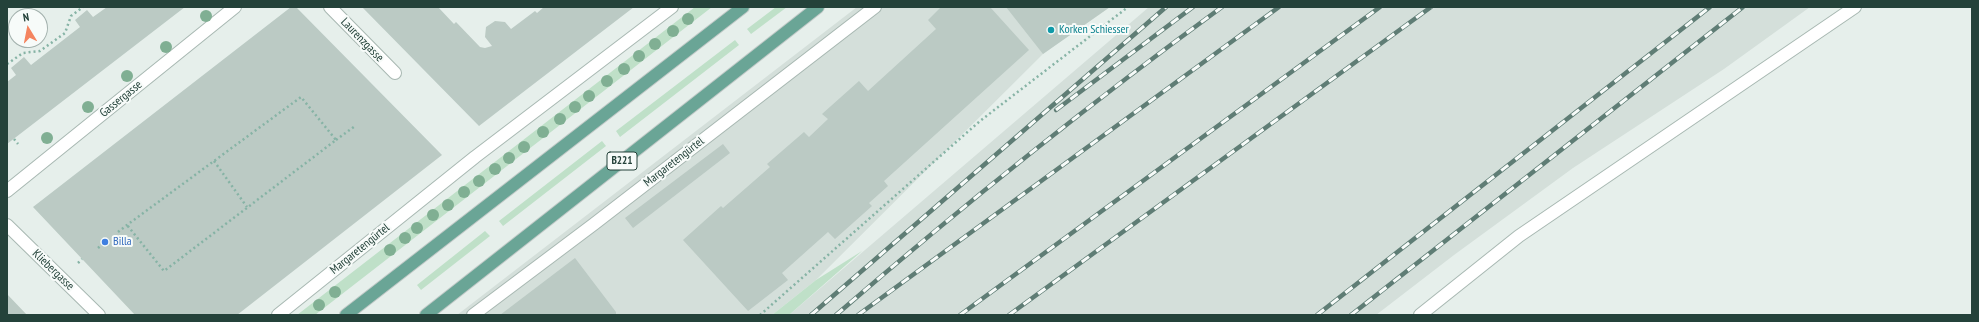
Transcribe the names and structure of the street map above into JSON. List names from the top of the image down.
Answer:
{
  "streets": {
    "main road": ["B221"],
    "street": [
      "Laurenzgasse",
      "Gassergasse",
      "Margaretengürtel",
      "Kliebergasse"
    ]
  },
  "places": ["Korken Schiesser", "Billa"],
  "north": "top"
}
